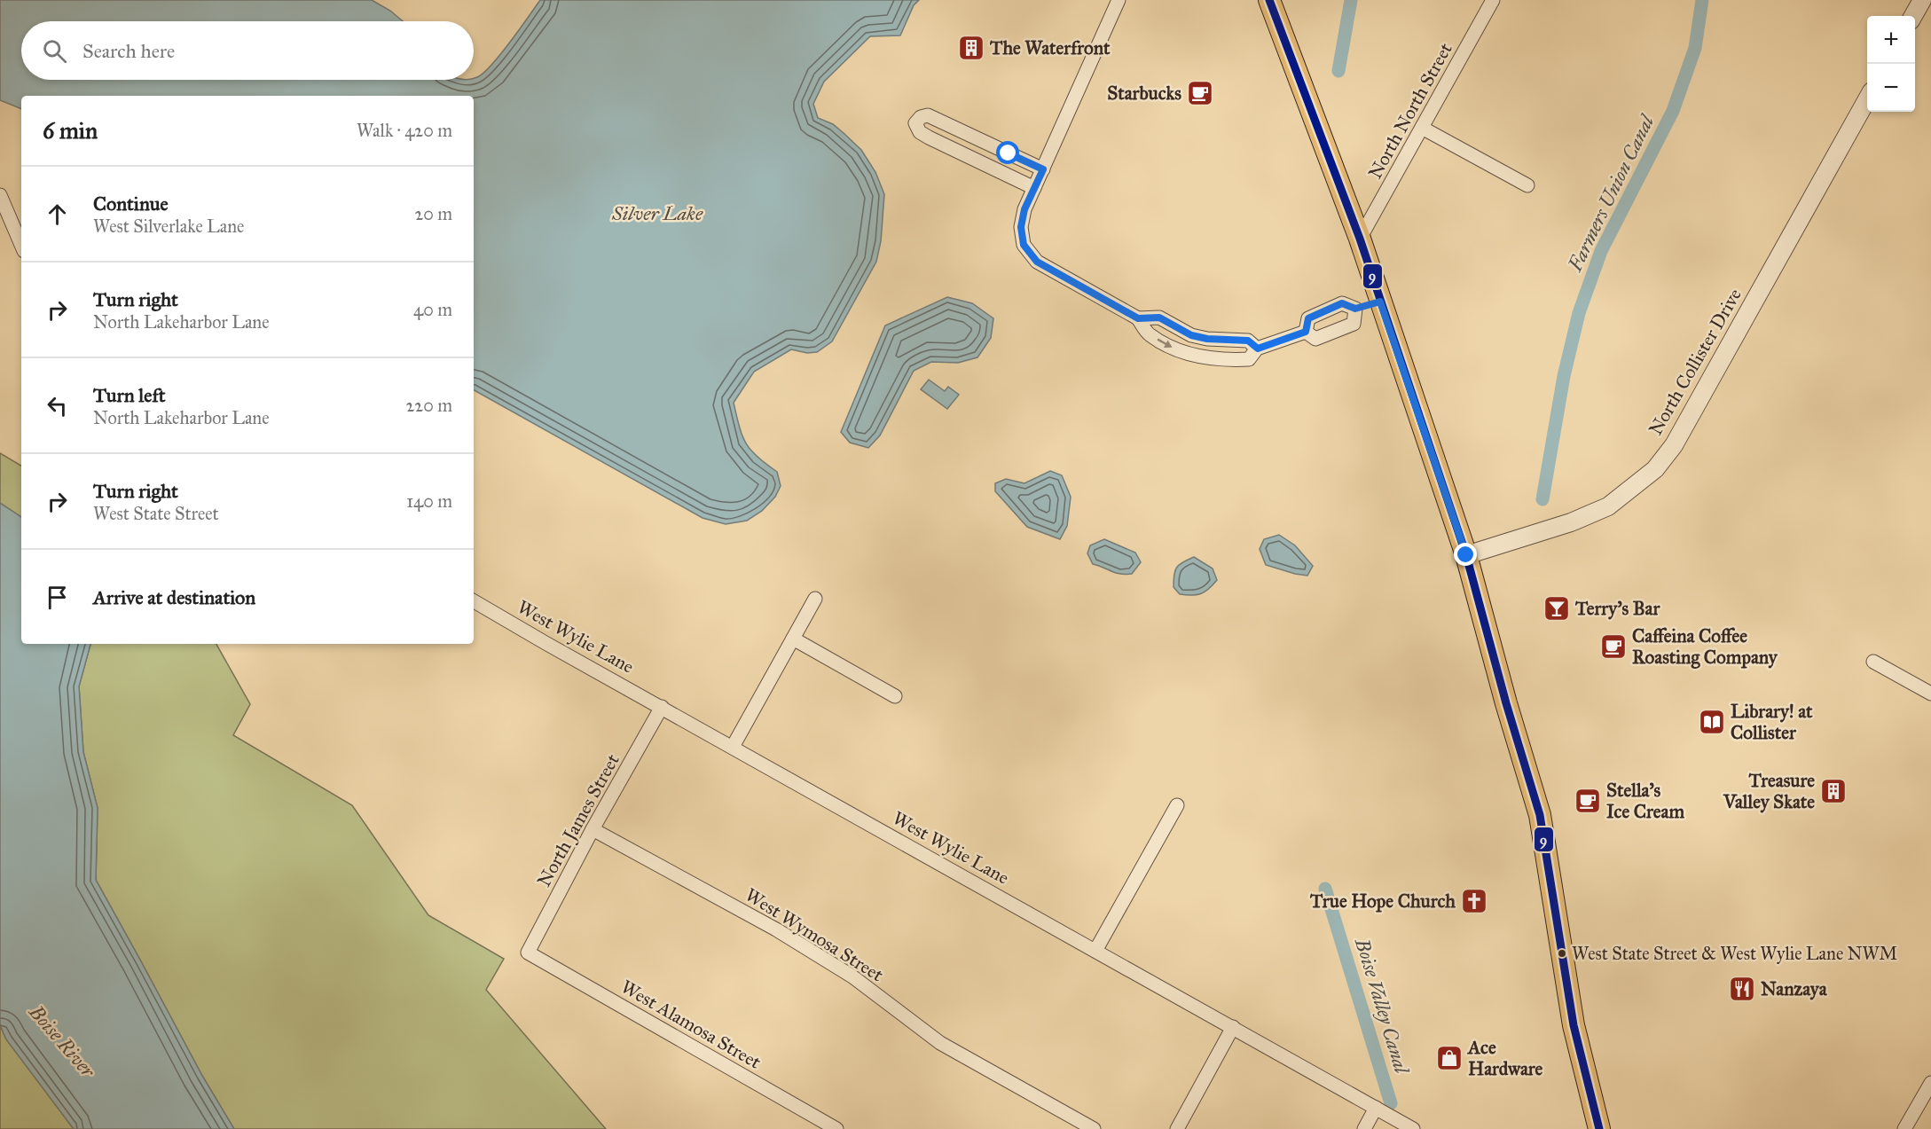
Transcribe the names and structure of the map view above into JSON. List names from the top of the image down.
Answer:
{
  "streets": {
    "street": [
      "North North Street",
      "North Collister Drive",
      "West Wylie Lane",
      "North James Street",
      "West Wymosa Street",
      "West Alamosa Street"
    ]
  },
  "crossings": [
    ["West Wylie Lane", "North James Street"],
    ["North James Street", "West Wymosa Street"],
    ["North James Street", "West Alamosa Street"]
  ],
  "water": [
    "Farmers Union Canal",
    "Silver Lake",
    "Boise Valley Canal",
    "Boise River"
  ],
  "places": {
    "building": ["The Waterfront", "Treasure Valley Skate"],
    "cafe": ["Starbucks", "Caffeina Coffee Roasting Company", "Stella's Ice Cream"],
    "bar": ["Terry's Bar"],
    "library": ["Library! at Collister"],
    "church": ["True Hope Church"],
    "other": ["West State Street & West Wylie Lane NWM"],
    "restaurant": ["Nanzaya"],
    "shop": ["Ace Hardware"]
  },
  "lines": ["transit line 9"],
  "page": {
    "map_buttons": ["+", "−"],
    "search": "Search here",
    "heading": ["6 min", "Walk · 420 m"],
    "list": [
      ["Continue", "West Silverlake Lane", "20 m"],
      ["Turn right", "North Lakeharbor Lane", "40 m"],
      ["Turn left", "North Lakeharbor Lane", "220 m"],
      ["Turn right", "West State Street", "140 m"],
      "Arrive at destination"
    ]
  }
}
